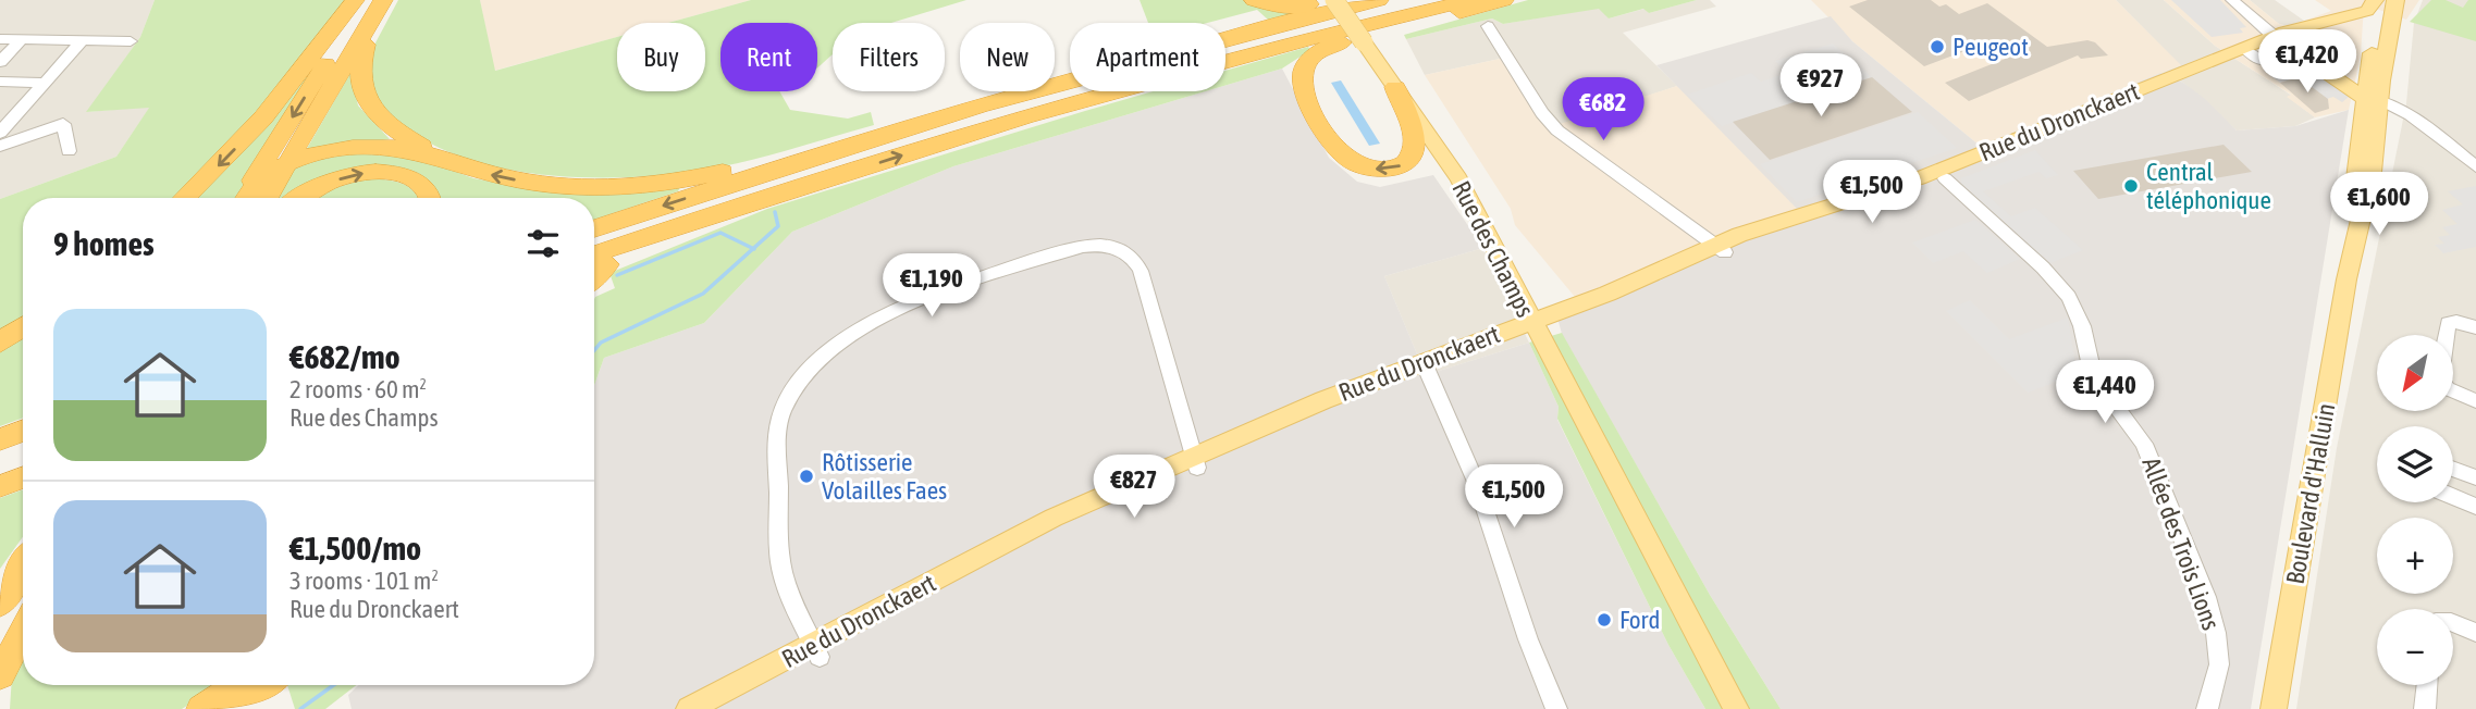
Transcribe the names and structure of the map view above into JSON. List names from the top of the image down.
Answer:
{
  "streets": {
    "main road": ["Rue du Dronckaert", "Rue des Champs", "Boulevard d'Halluin"],
    "street": ["Allée des Trois Lions"]
  },
  "crossings": [
    ["Rue du Dronckaert", "Rue des Champs"],
    ["Rue du Dronckaert", "Allée des Trois Lions"]
  ],
  "places": [
    "Peugeot",
    "Central téléphonique",
    "Rôtisserie Volailles Faes",
    "Ford"
  ],
  "north": "bottom left",
  "page": {
    "chip": [
      "Buy",
      "Rent",
      "Filters",
      "New",
      "Apartment"
    ],
    "price": [
      "€1,420",
      "€927",
      "€682",
      "€1,500",
      "€1,600",
      "€1,190",
      "€1,440",
      "€827",
      "€1,500"
    ],
    "heading": "9 homes",
    "list": [
      {
        "name": "€682/mo",
        "note": "2 rooms · 60 m² · Rue des Champs"
      },
      {
        "name": "€1,500/mo",
        "note": "3 rooms · 101 m² · Rue du Dronckaert"
      }
    ],
    "map_buttons": ["+", "−"]
  }
}
